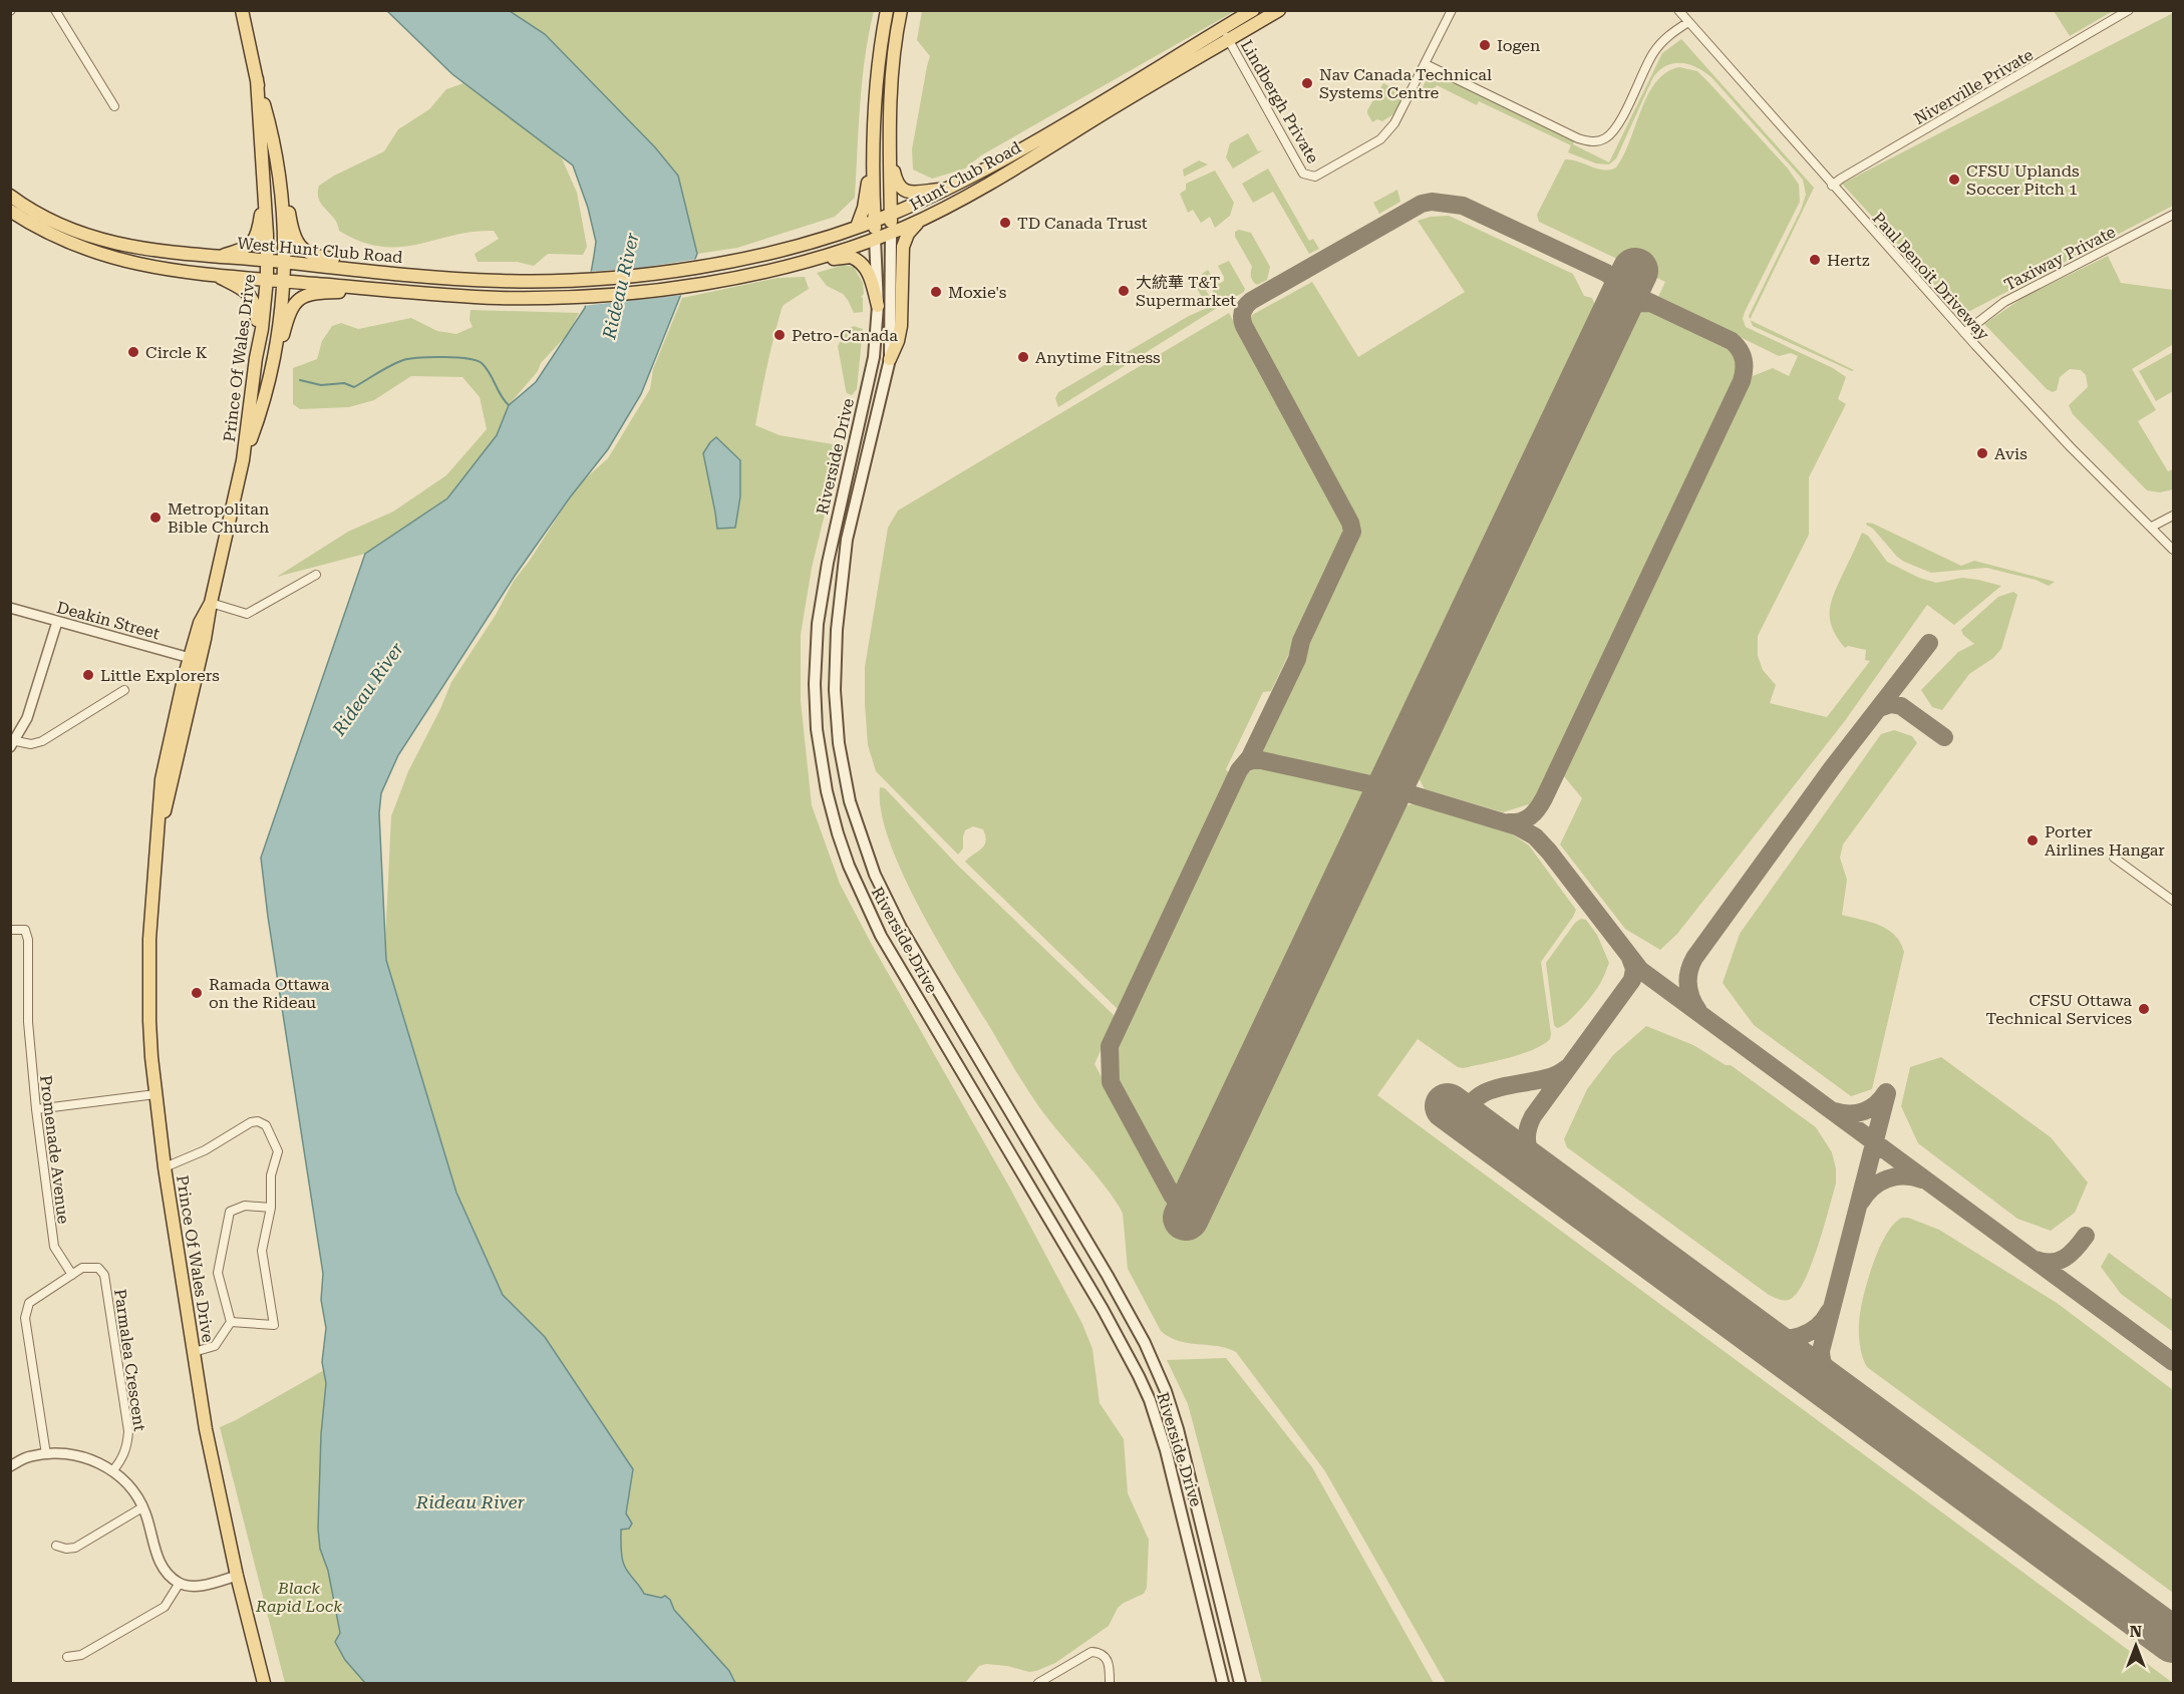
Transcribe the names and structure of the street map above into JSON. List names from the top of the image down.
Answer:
{
  "streets": {
    "main road": [
      "Hunt Club Road",
      "West Hunt Club Road",
      "Prince Of Wales Drive",
      "Riverside Drive"
    ],
    "street": [
      "Niverville Private",
      "Lindbergh Private",
      "Taxiway Private",
      "Paul Benoit Driveway",
      "Deakin Street",
      "Promenade Avenue",
      "Parmalea Crescent"
    ]
  },
  "crossings": [
    ["Niverville Private", "Paul Benoit Driveway"],
    ["Lindbergh Private", "Hunt Club Road"],
    ["Hunt Club Road", "West Hunt Club Road"],
    ["Hunt Club Road", "Riverside Drive"],
    ["West Hunt Club Road", "Prince Of Wales Drive"],
    ["Taxiway Private", "Paul Benoit Driveway"],
    ["Prince Of Wales Drive", "Deakin Street"],
    ["Promenade Avenue", "Parmalea Crescent"]
  ],
  "water": ["Rideau River"],
  "parks": ["Black Rapid Lock"],
  "places": [
    "Iogen",
    "Nav Canada Technical Systems Centre",
    "CFSU Uplands Soccer Pitch 1",
    "TD Canada Trust",
    "Hertz",
    "大統華 T&T Supermarket",
    "Moxie's",
    "Petro-Canada",
    "Circle K",
    "Anytime Fitness",
    "Avis",
    "Metropolitan Bible Church",
    "Little Explorers",
    "Porter Airlines Hangar",
    "Ramada Ottawa on the Rideau",
    "CFSU Ottawa Technical Services"
  ],
  "north": "top"
}
